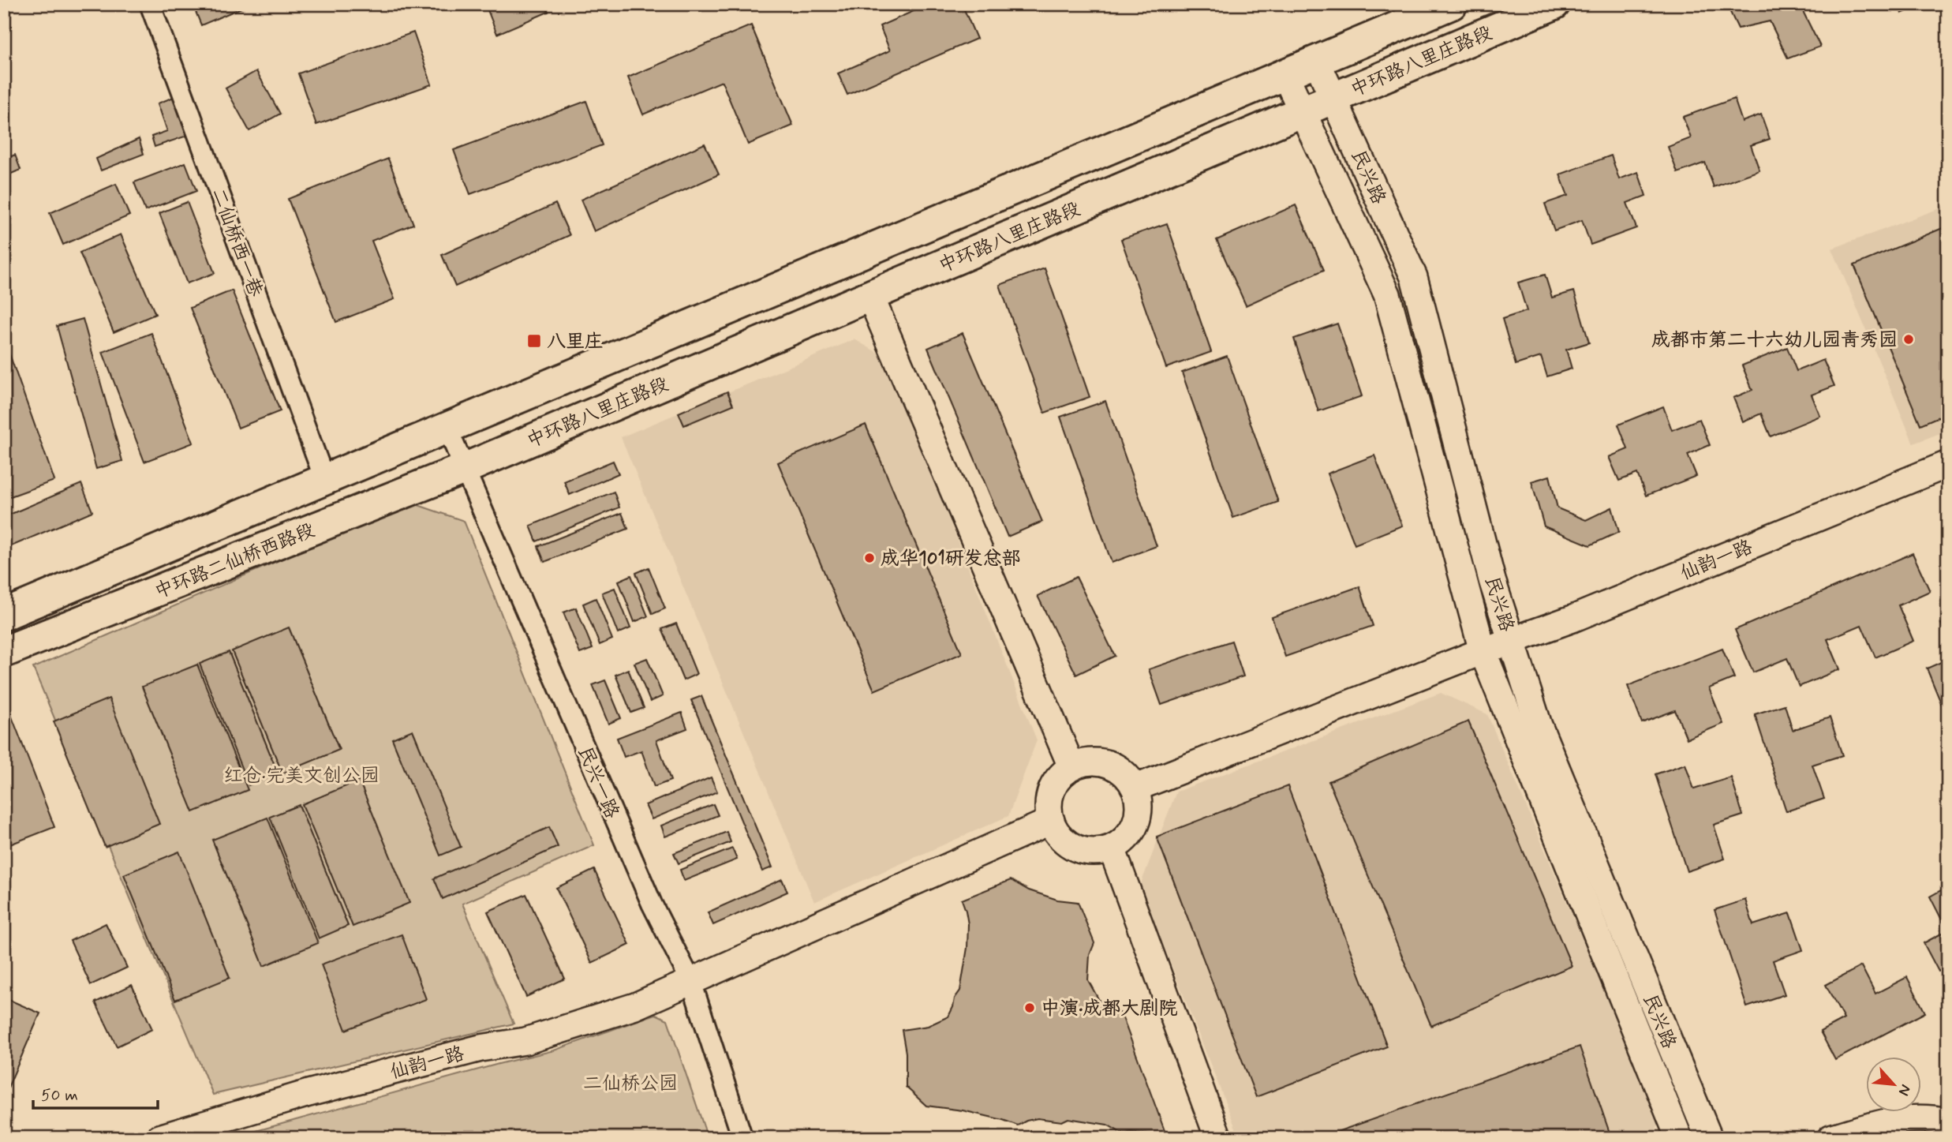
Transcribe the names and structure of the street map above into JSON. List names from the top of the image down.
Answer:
{
  "streets": {
    "main road": ["中环路八里庄路段", "中环路二仙桥西路段"],
    "street": [
      "民兴路",
      "二仙桥西一巷",
      "仙韵一路",
      "民兴一路"
    ]
  },
  "crossings": [
    ["中环路八里庄路段", "民兴路"],
    ["中环路八里庄路段", "中环路二仙桥西路段"],
    ["中环路八里庄路段", "民兴一路"],
    ["民兴路", "仙韵一路"],
    ["二仙桥西一巷", "中环路二仙桥西路段"],
    ["仙韵一路", "民兴一路"],
    ["中环路二仙桥西路段", "民兴一路"]
  ],
  "parks": ["红仓·完美文创公园", "二仙桥公园"],
  "places": {
    "other": ["成都市第二十六幼儿园青秀园", "成华101研发总部", "中演·成都大剧院"],
    "transit": ["八里庄"]
  },
  "scale_bar": "50 m",
  "north": "bottom right"
}
